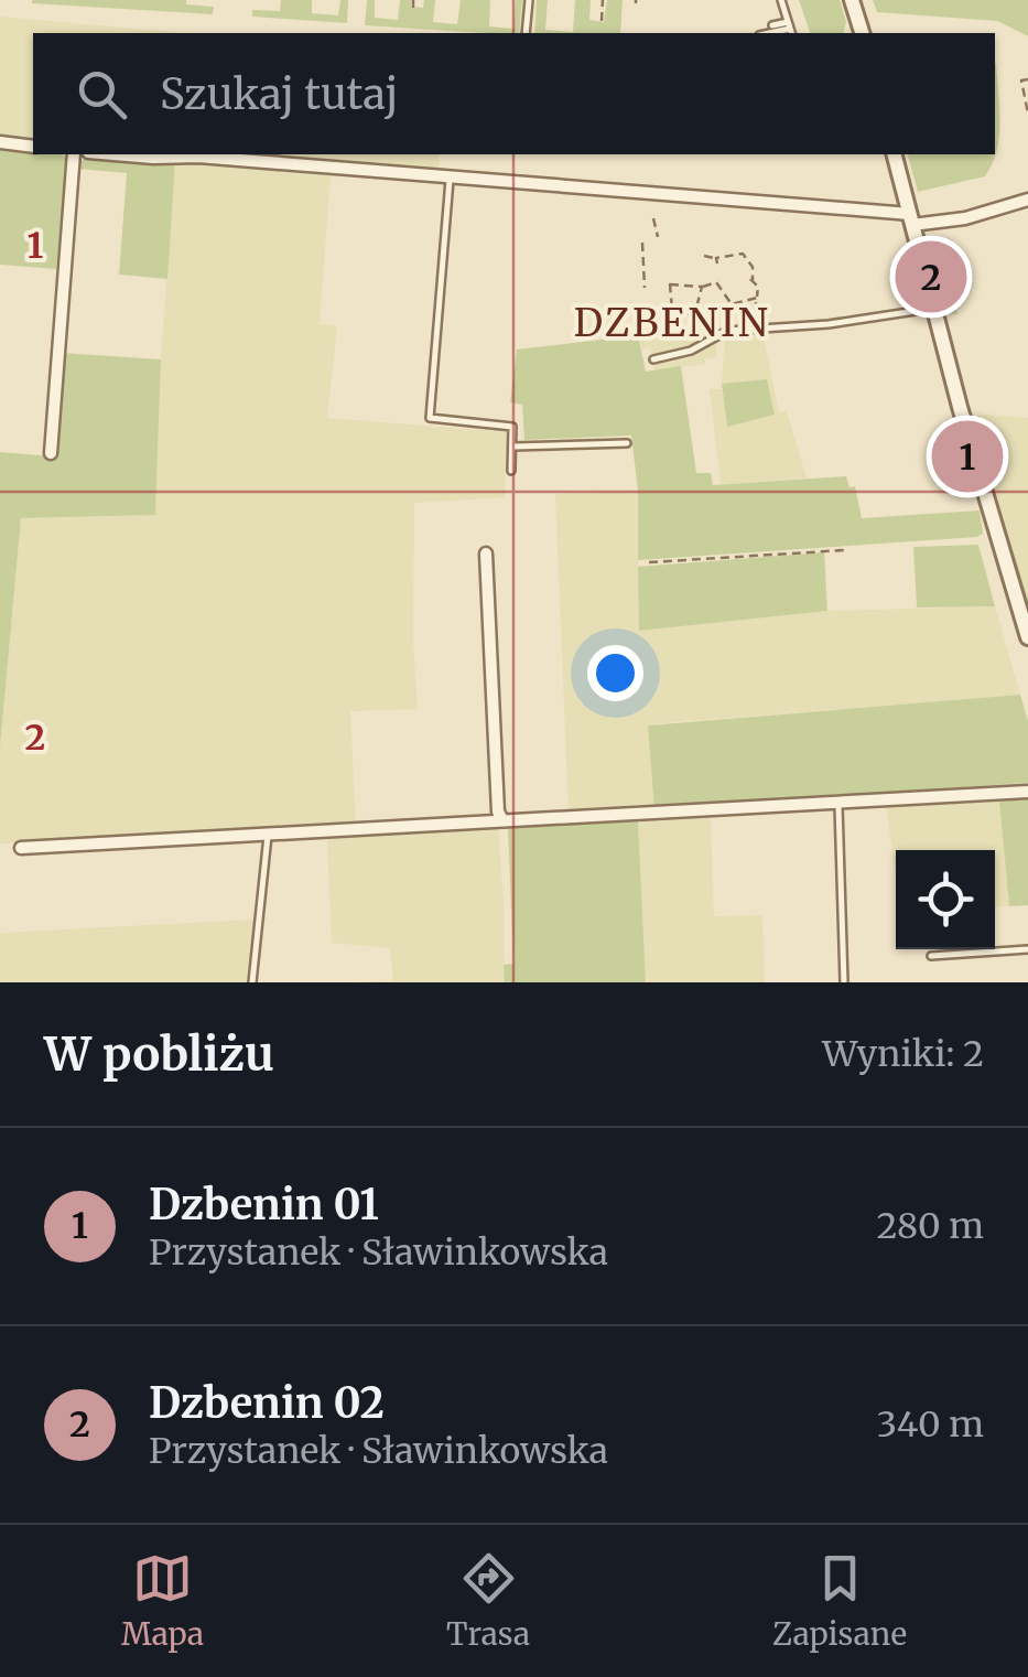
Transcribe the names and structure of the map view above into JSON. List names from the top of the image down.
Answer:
{
  "districts": ["DZBENIN"],
  "page": {
    "search": "Szukaj tutaj",
    "pins": ["2", "1"],
    "heading": ["W pobliżu", "Wyniki: 2"],
    "list": [
      {
        "mark": "1",
        "name": "Dzbenin 01",
        "note": "Przystanek · Sławinkowska",
        "value": "280 m"
      },
      {
        "mark": "2",
        "name": "Dzbenin 02",
        "note": "Przystanek · Sławinkowska",
        "value": "340 m"
      }
    ],
    "nav": ["Mapa", "Trasa", "Zapisane"]
  },
  "grid": {
    "rows": ["1", "2"]
  }
}
